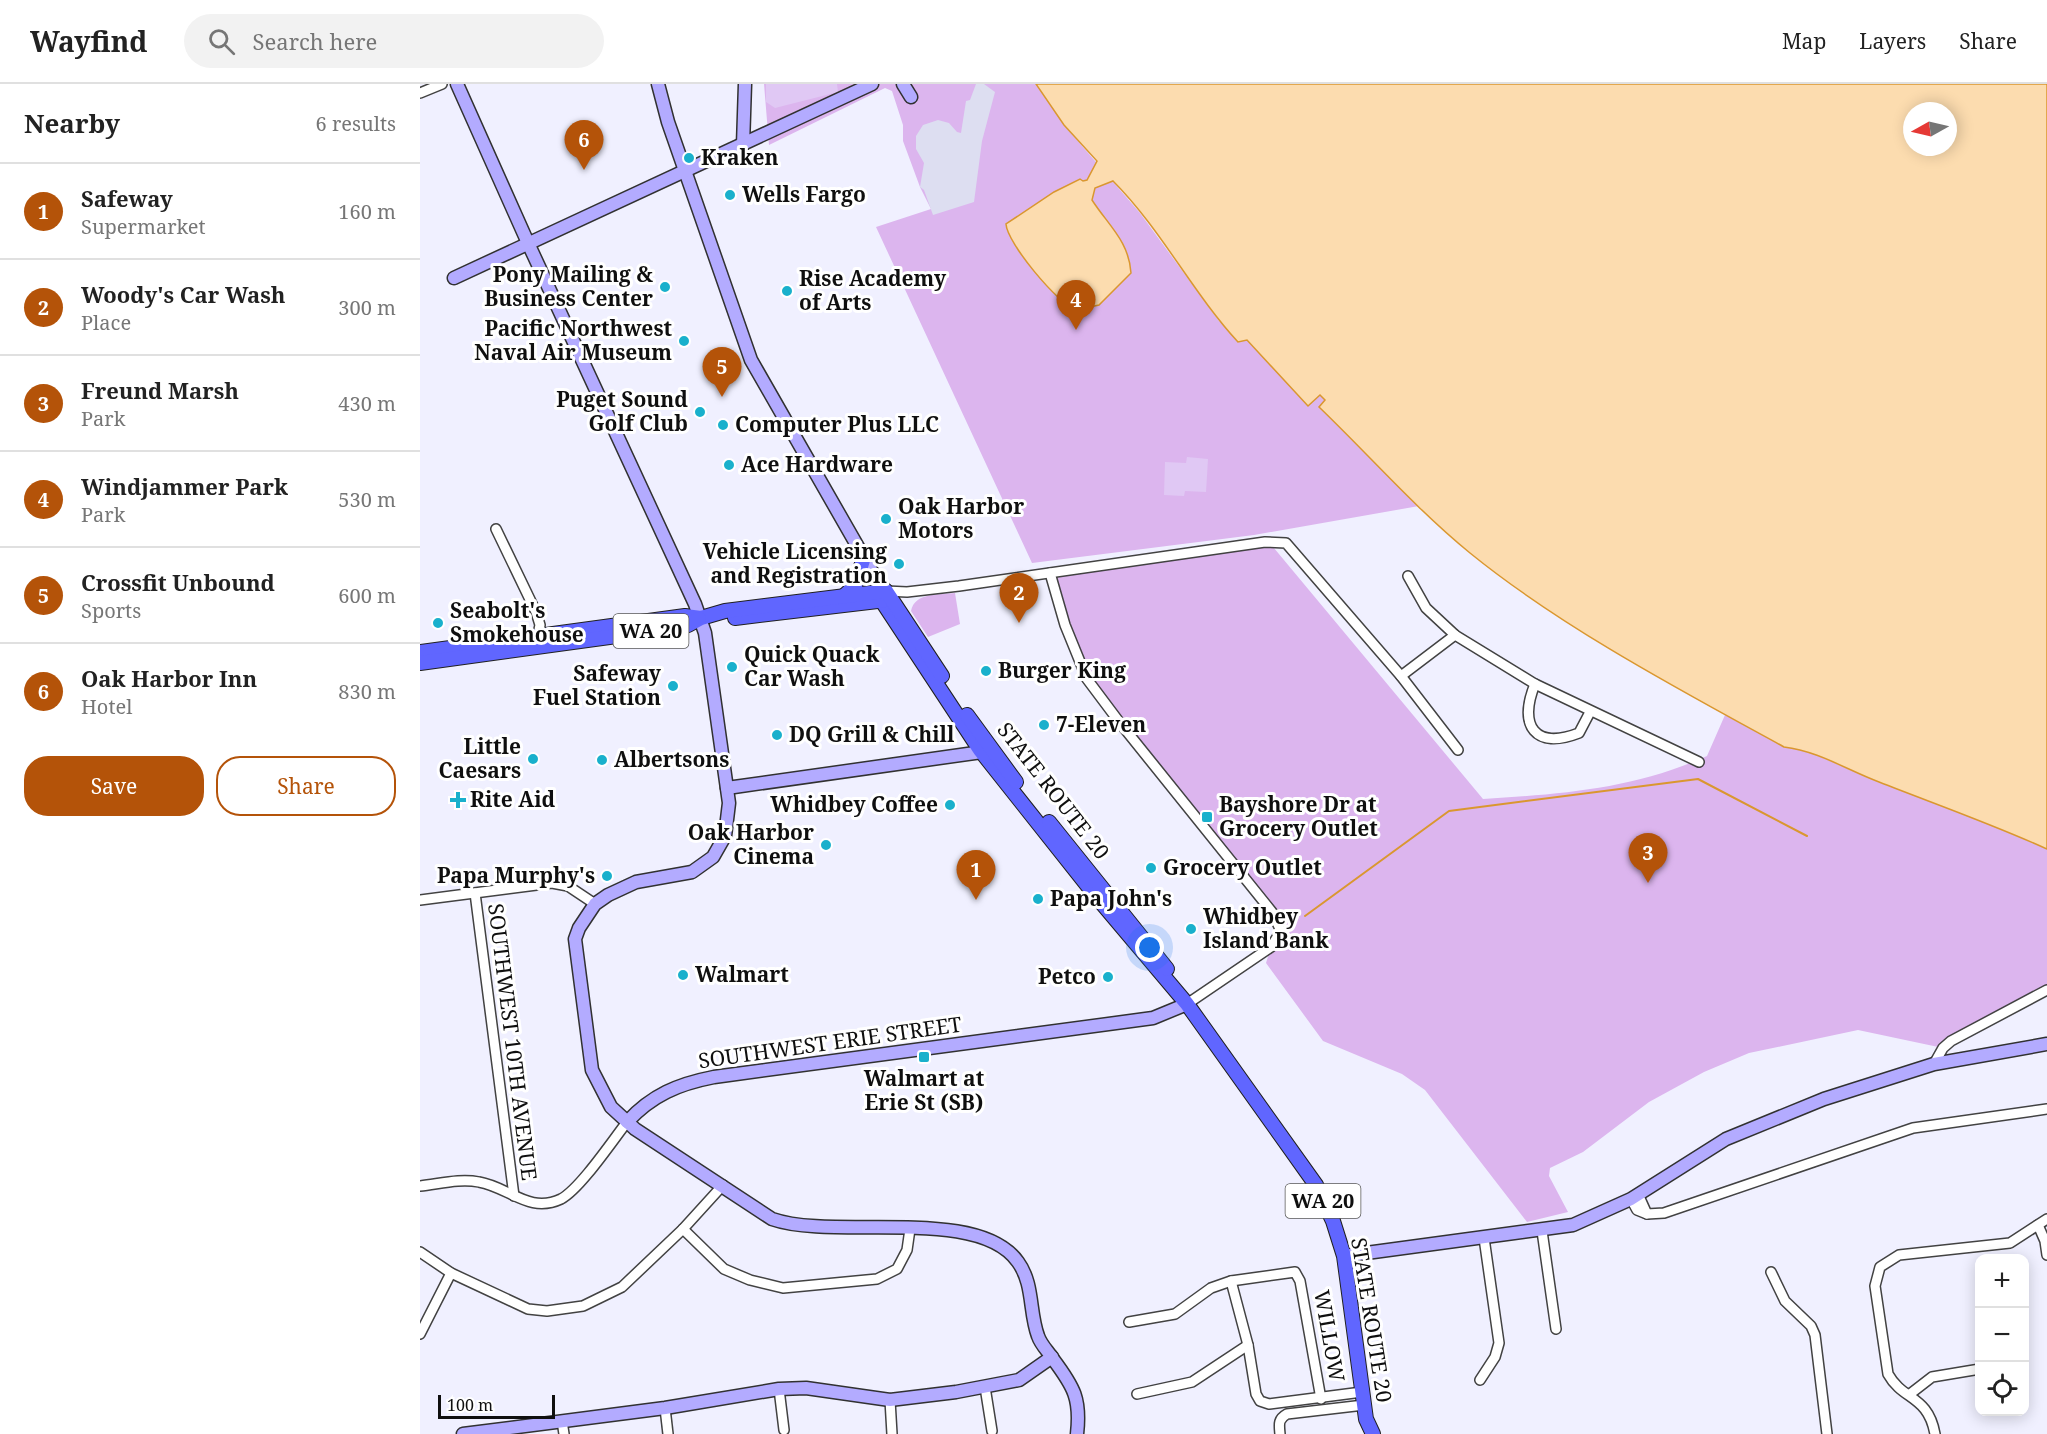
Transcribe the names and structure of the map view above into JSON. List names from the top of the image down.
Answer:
{
  "streets": {
    "main road": ["WA 20", "STATE ROUTE 20"],
    "street": ["SOUTHWEST 10TH AVENUE", "SOUTHWEST ERIE STREET", "WILLOW"]
  },
  "crossings": [
    ["WA 20", "STATE ROUTE 20"],
    ["STATE ROUTE 20", "SOUTHWEST ERIE STREET"],
    ["SOUTHWEST 10TH AVENUE", "SOUTHWEST ERIE STREET"]
  ],
  "places": {
    "other": [
      "Kraken",
      "Wells Fargo",
      "Pony Mailing & Business Center",
      "Rise Academy of Arts",
      "Pacific Northwest Naval Air Museum",
      "Puget Sound Golf Club",
      "Computer Plus LLC",
      "Ace Hardware",
      "Oak Harbor Motors",
      "Vehicle Licensing and Registration",
      "Seabolt's Smokehouse",
      "Quick Quack Car Wash",
      "Burger King",
      "Safeway Fuel Station",
      "7-Eleven",
      "DQ Grill & Chill",
      "Little Caesars",
      "Albertsons",
      "Whidbey Coffee",
      "Oak Harbor Cinema",
      "Grocery Outlet",
      "Papa Murphy's",
      "Papa John's",
      "Whidbey Island Bank",
      "Walmart",
      "Petco"
    ],
    "health": ["Rite Aid"],
    "transit": ["Bayshore Dr at Grocery Outlet", "Walmart at Erie St (SB)"]
  },
  "scale_bar": "100 m",
  "north": "left",
  "page": {
    "header": "Wayfind",
    "search": "Search here",
    "nav": ["Map", "Layers", "Share"],
    "heading": ["Nearby", "6 results"],
    "pins": [
      "6",
      "4",
      "5",
      "2",
      "3",
      "1"
    ],
    "list": [
      {
        "mark": "1",
        "name": "Safeway",
        "note": "Supermarket",
        "value": "160 m"
      },
      {
        "mark": "2",
        "name": "Woody's Car Wash",
        "note": "Place",
        "value": "300 m"
      },
      {
        "mark": "3",
        "name": "Freund Marsh",
        "note": "Park",
        "value": "430 m"
      },
      {
        "mark": "4",
        "name": "Windjammer Park",
        "note": "Park",
        "value": "530 m"
      },
      {
        "mark": "5",
        "name": "Crossfit Unbound",
        "note": "Sports",
        "value": "600 m"
      },
      {
        "mark": "6",
        "name": "Oak Harbor Inn",
        "note": "Hotel",
        "value": "830 m"
      }
    ],
    "buttons": ["Save", "Share"],
    "map_buttons": ["+", "−"],
    "scale": "100 m"
  }
}
